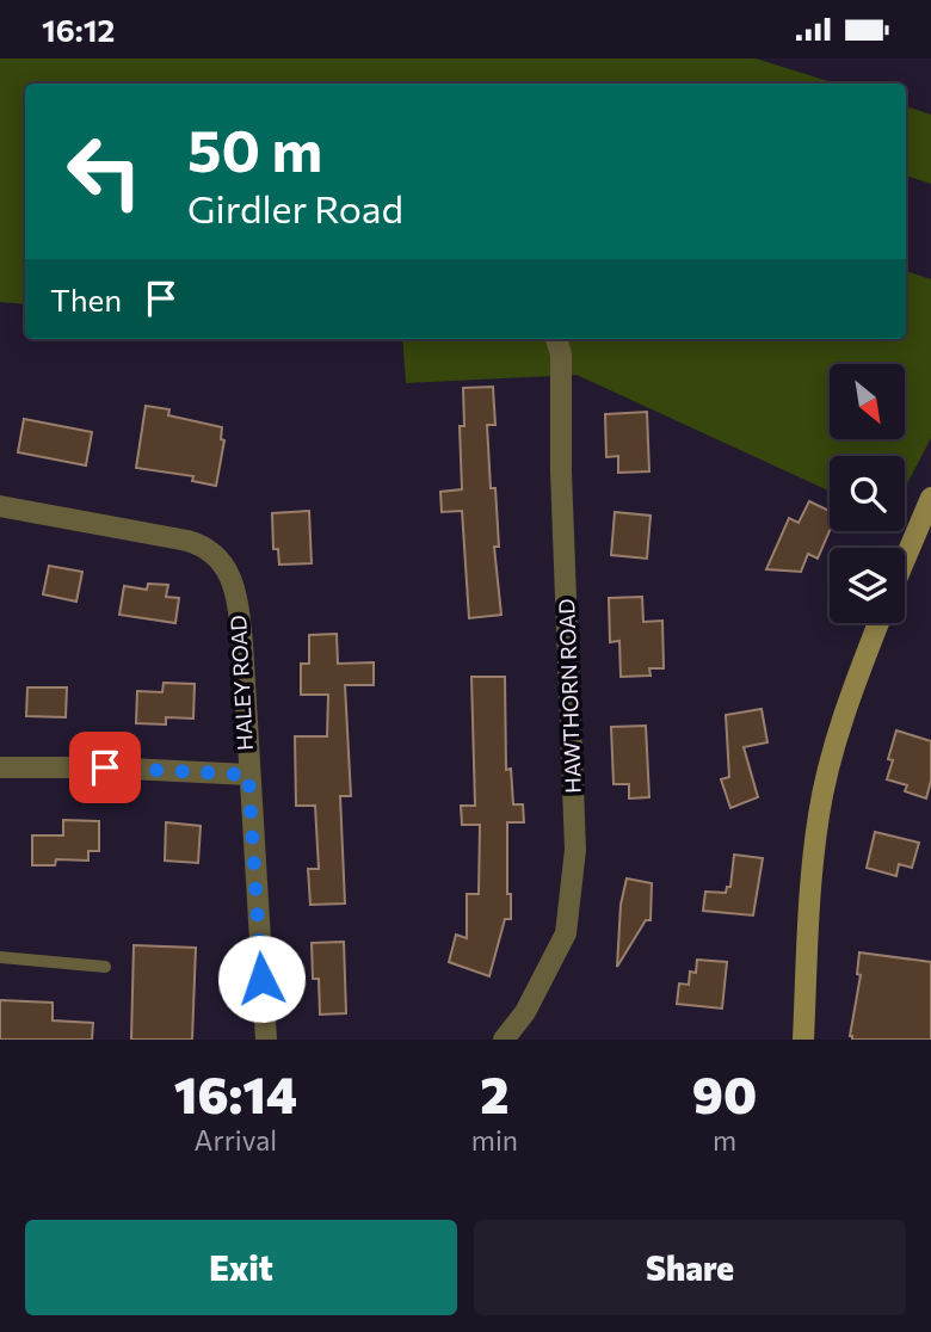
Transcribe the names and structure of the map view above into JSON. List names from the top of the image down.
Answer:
{
  "streets": {
    "street": ["HALEY ROAD", "HAWTHORN ROAD"]
  },
  "north": "bottom right",
  "page": {
    "status": "16:12",
    "turn": ["50 m", "Girdler Road"],
    "then": "Then",
    "eta": [
      "16:14",
      "Arrival",
      "2",
      "min",
      "90",
      "m"
    ],
    "buttons": ["Exit", "Share"]
  }
}
